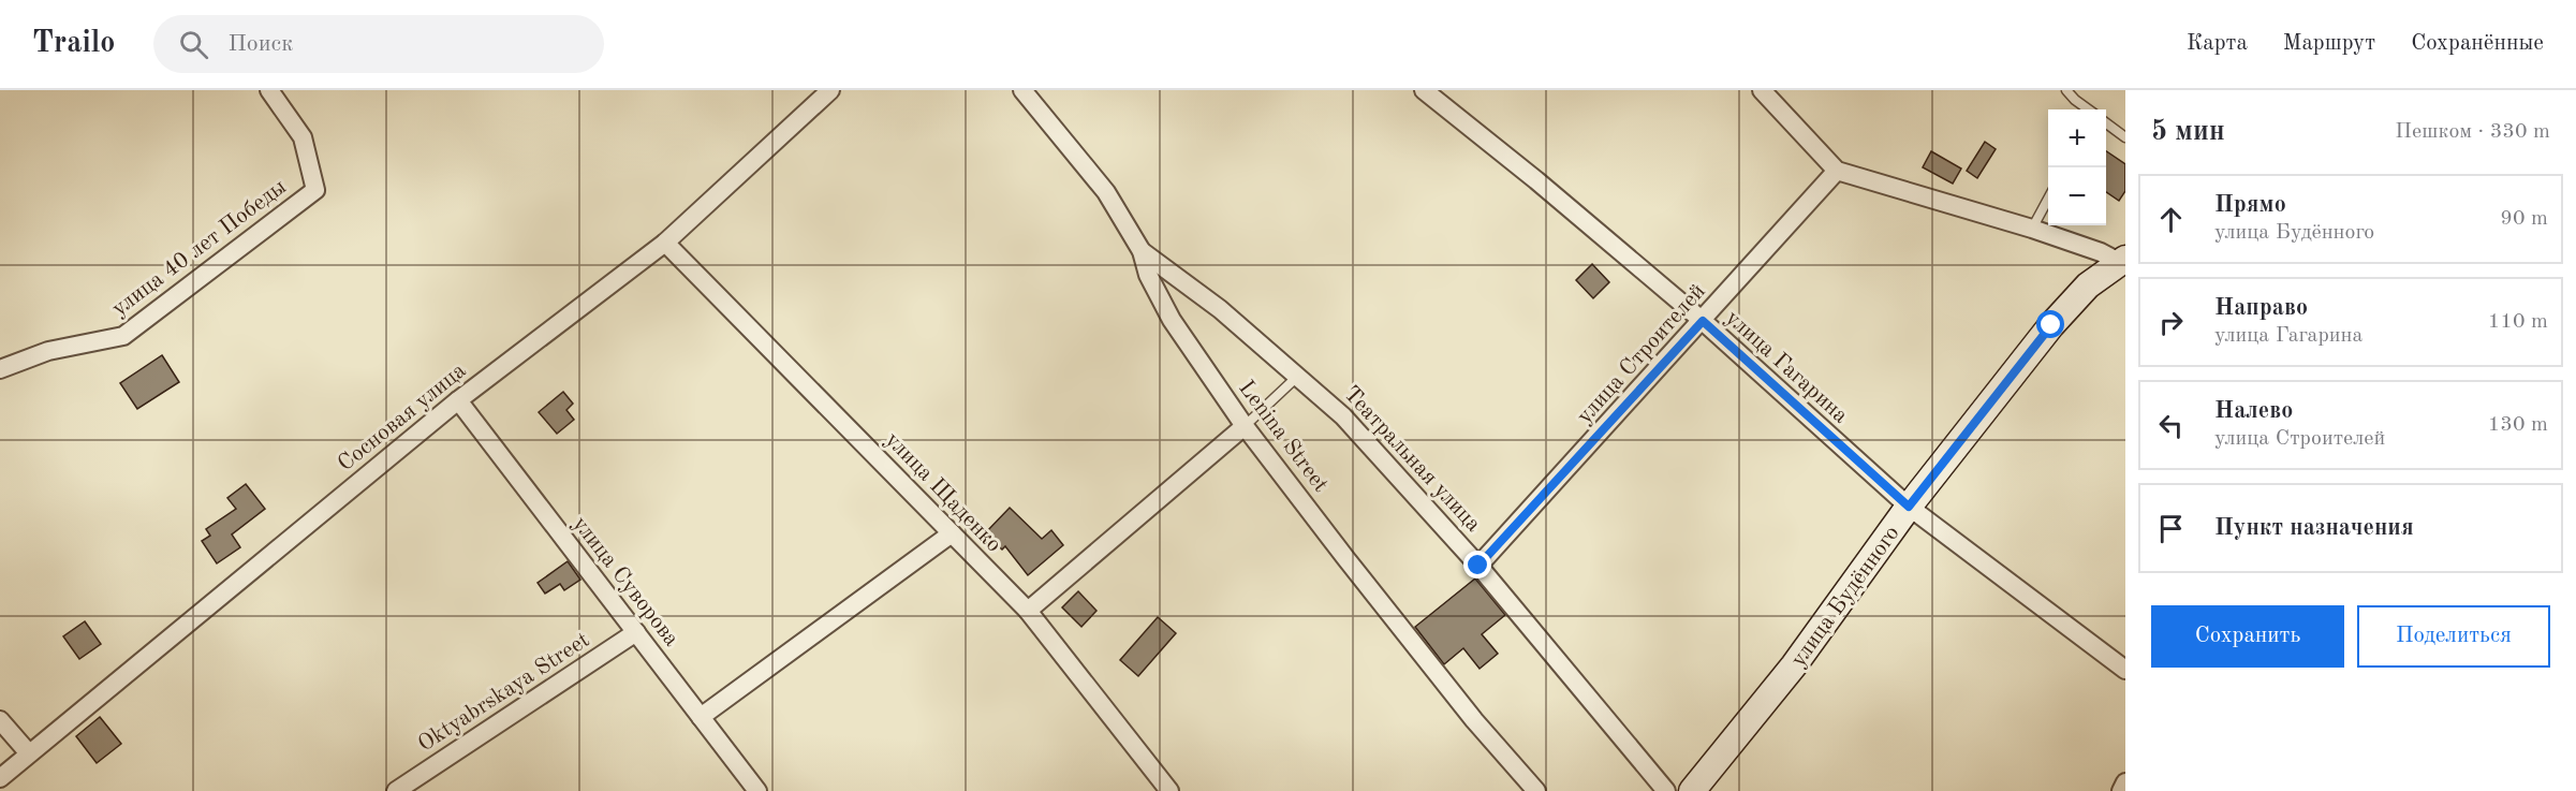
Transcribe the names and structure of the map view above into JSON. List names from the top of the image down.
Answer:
{
  "streets": {
    "main road": ["улица Будённого"],
    "street": [
      "улица 40 лет Победы",
      "улица Строителей",
      "улица Гагарина",
      "Сосновая улица",
      "Lenina Street",
      "Театральная улица",
      "улица Щаденко",
      "улица Суворова",
      "Oktyabrskaya Street"
    ]
  },
  "crossings": [
    ["улица Строителей", "улица Гагарина"],
    ["улица Строителей", "Театральная улица"],
    ["улица Гагарина", "улица Будённого"],
    ["Сосновая улица", "улица Щаденко"],
    ["Сосновая улица", "улица Суворова"],
    ["Lenina Street", "Театральная улица"],
    ["улица Суворова", "Oktyabrskaya Street"]
  ],
  "page": {
    "header": "Trailo",
    "search": "Поиск",
    "nav": ["Карта", "Маршрут", "Сохранённые"],
    "heading": ["5 мин", "Пешком · 330 m"],
    "map_buttons": ["+", "−"],
    "list": [
      ["Прямо", "улица Будённого", "90 m"],
      ["Направо", "улица Гагарина", "110 m"],
      ["Налево", "улица Строителей", "130 m"],
      "Пункт назначения"
    ],
    "buttons": ["Сохранить", "Поделиться"]
  }
}
